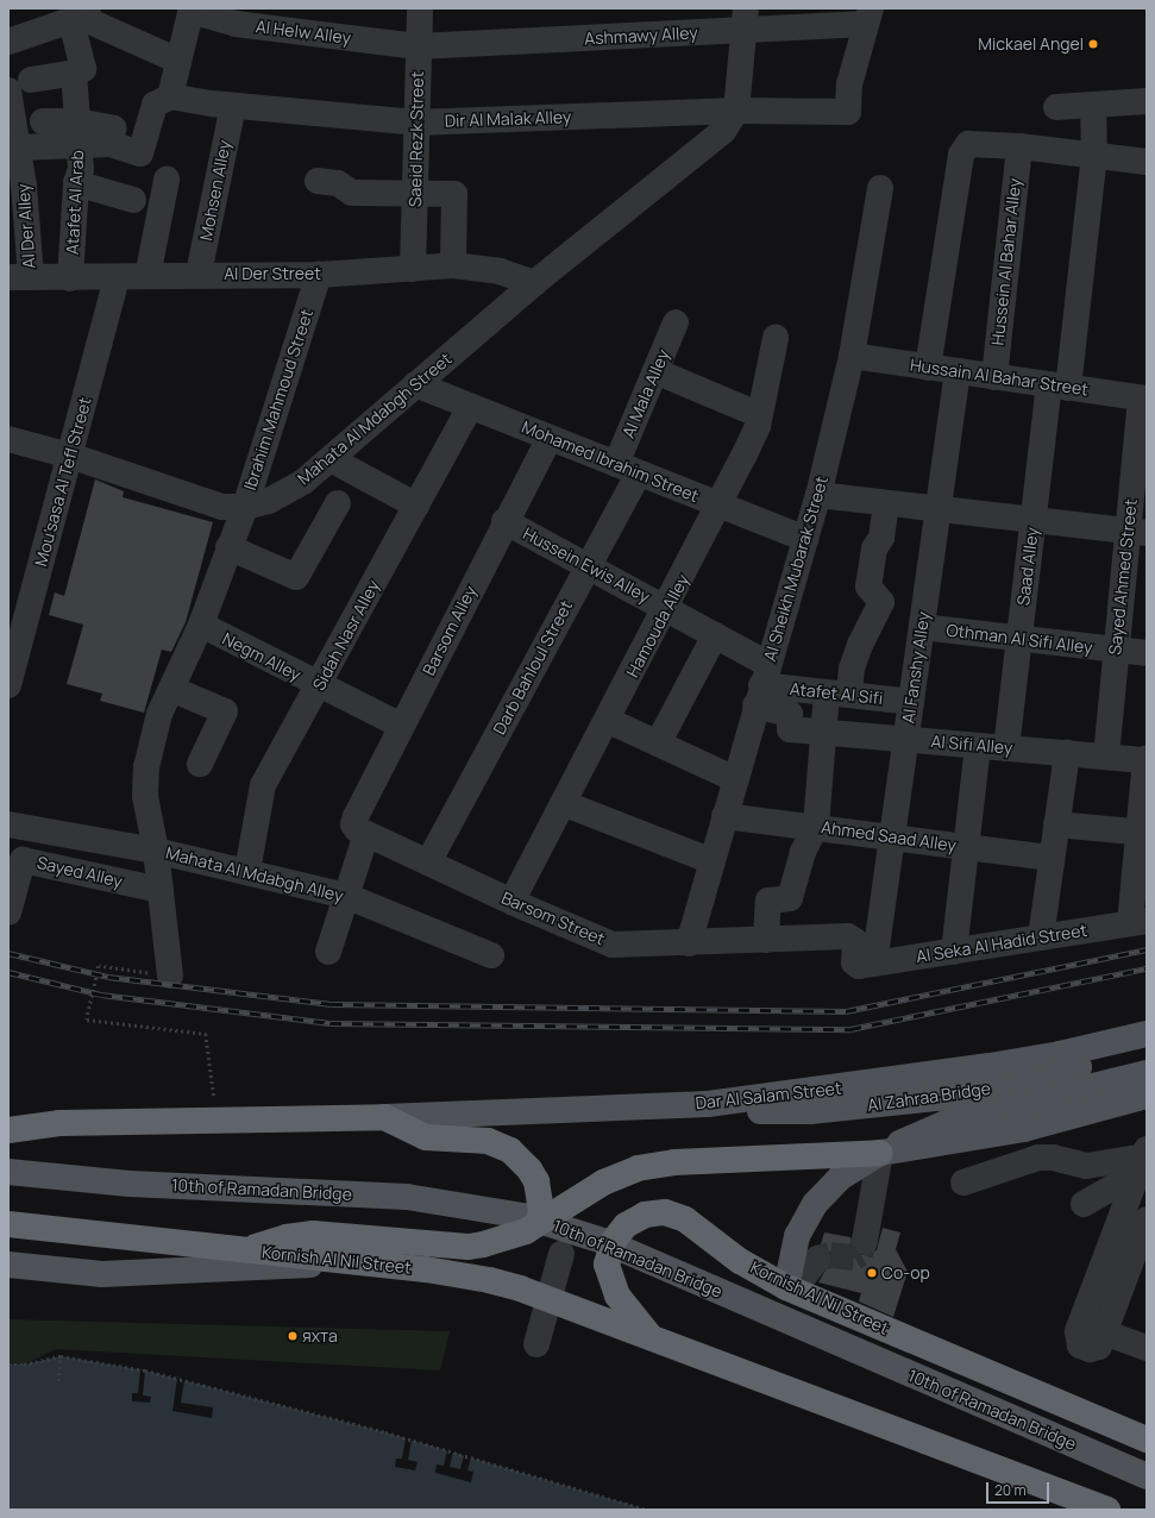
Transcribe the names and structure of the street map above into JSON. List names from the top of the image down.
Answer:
{
  "streets": {
    "highway": ["Kornish Al Nil Street"],
    "main road": ["Dar Al Salam Street", "Al Zahraa Bridge", "10th of Ramadan Bridge"],
    "street": [
      "Al Helw Alley",
      "Ashmawy Alley",
      "Dir Al Malak Alley",
      "Saeid Rezk Street",
      "Mohsen Alley",
      "Atafet Al Arab",
      "Al Der Alley",
      "Hussein Al Bahar Alley",
      "Al Der Street",
      "Hussain Al Bahar Street",
      "Al Mala Alley",
      "Ibrahim Mahmoud Street",
      "Mahata Al Mdabgh Street",
      "Mohamed Ibrahim Street",
      "Mou'sasa Al Tefl Street",
      "Hussein Ewis Alley",
      "Saad Alley",
      "Al Sheikh Mubarak Street",
      "Sayed Ahmed Street",
      "Hamouda Alley",
      "Barsom Alley",
      "Sidah Nasr Alley",
      "Othman Al Sifi Alley",
      "Negm Alley",
      "Darb Bahloul Street",
      "Al Fanshy Alley",
      "Atafet Al Sifi",
      "Al Sifi Alley",
      "Ahmed Saad Alley",
      "Sayed Alley",
      "Mahata Al Mdabgh Alley",
      "Barsom Street",
      "Al Seka Al Hadid Street"
    ]
  },
  "crossings": [
    ["Al Helw Alley", "Ashmawy Alley"],
    ["Al Helw Alley", "Saeid Rezk Street"],
    ["Ashmawy Alley", "Dir Al Malak Alley"],
    ["Ashmawy Alley", "Saeid Rezk Street"],
    ["Dir Al Malak Alley", "Saeid Rezk Street"],
    ["Dir Al Malak Alley", "Mohsen Alley"],
    ["Dir Al Malak Alley", "Mahata Al Mdabgh Street"],
    ["Saeid Rezk Street", "Al Der Street"],
    ["Mohsen Alley", "Al Der Street"],
    ["Atafet Al Arab", "Al Der Street"],
    ["Al Der Alley", "Al Der Street"],
    ["Hussein Al Bahar Alley", "Hussain Al Bahar Street"],
    ["Al Der Street", "Ibrahim Mahmoud Street"],
    ["Al Der Street", "Mahata Al Mdabgh Street"],
    ["Al Der Street", "Mou'sasa Al Tefl Street"],
    ["Hussain Al Bahar Street", "Saad Alley"],
    ["Hussain Al Bahar Street", "Al Sheikh Mubarak Street"],
    ["Hussain Al Bahar Street", "Sayed Ahmed Street"],
    ["Hussain Al Bahar Street", "Al Fanshy Alley"],
    ["Al Mala Alley", "Mohamed Ibrahim Street"],
    ["Al Mala Alley", "Darb Bahloul Street"],
    ["Ibrahim Mahmoud Street", "Mahata Al Mdabgh Street"],
    ["Ibrahim Mahmoud Street", "Mou'sasa Al Tefl Street"],
    ["Mahata Al Mdabgh Street", "Mohamed Ibrahim Street"],
    ["Mohamed Ibrahim Street", "Al Sheikh Mubarak Street"],
    ["Mohamed Ibrahim Street", "Hamouda Alley"],
    ["Mohamed Ibrahim Street", "Barsom Alley"],
    ["Mohamed Ibrahim Street", "Sidah Nasr Alley"],
    ["Mohamed Ibrahim Street", "Darb Bahloul Street"],
    ["Hussein Ewis Alley", "Al Sheikh Mubarak Street"],
    ["Hussein Ewis Alley", "Hamouda Alley"],
    ["Hussein Ewis Alley", "Barsom Alley"],
    ["Hussein Ewis Alley", "Darb Bahloul Street"],
    ["Hussein Ewis Alley", "Atafet Al Sifi"],
    ["Hussein Ewis Alley", "Al Sifi Alley"],
    ["Saad Alley", "Othman Al Sifi Alley"],
    ["Saad Alley", "Al Sifi Alley"],
    ["Al Sheikh Mubarak Street", "Atafet Al Sifi"],
    ["Al Sheikh Mubarak Street", "Al Sifi Alley"],
    ["Al Sheikh Mubarak Street", "Ahmed Saad Alley"],
    ["Al Sheikh Mubarak Street", "Barsom Street"],
    ["Sayed Ahmed Street", "Othman Al Sifi Alley"],
    ["Sayed Ahmed Street", "Al Sifi Alley"],
    ["Hamouda Alley", "Barsom Street"],
    ["Barsom Alley", "Negm Alley"],
    ["Barsom Alley", "Mahata Al Mdabgh Alley"],
    ["Barsom Alley", "Barsom Street"],
    ["Sidah Nasr Alley", "Negm Alley"],
    ["Sidah Nasr Alley", "Mahata Al Mdabgh Alley"],
    ["Othman Al Sifi Alley", "Al Fanshy Alley"],
    ["Darb Bahloul Street", "Barsom Street"],
    ["Al Fanshy Alley", "Atafet Al Sifi"],
    ["Al Fanshy Alley", "Al Sifi Alley"],
    ["Al Fanshy Alley", "Ahmed Saad Alley"],
    ["Al Fanshy Alley", "Barsom Street"],
    ["Al Fanshy Alley", "Al Seka Al Hadid Street"],
    ["Atafet Al Sifi", "Al Sifi Alley"],
    ["Barsom Street", "Al Seka Al Hadid Street"],
    ["Dar Al Salam Street", "Al Zahraa Bridge"]
  ],
  "places": ["Mickael Angel", "Co-op", "яхта"],
  "scale_bar": "20 m"
}
